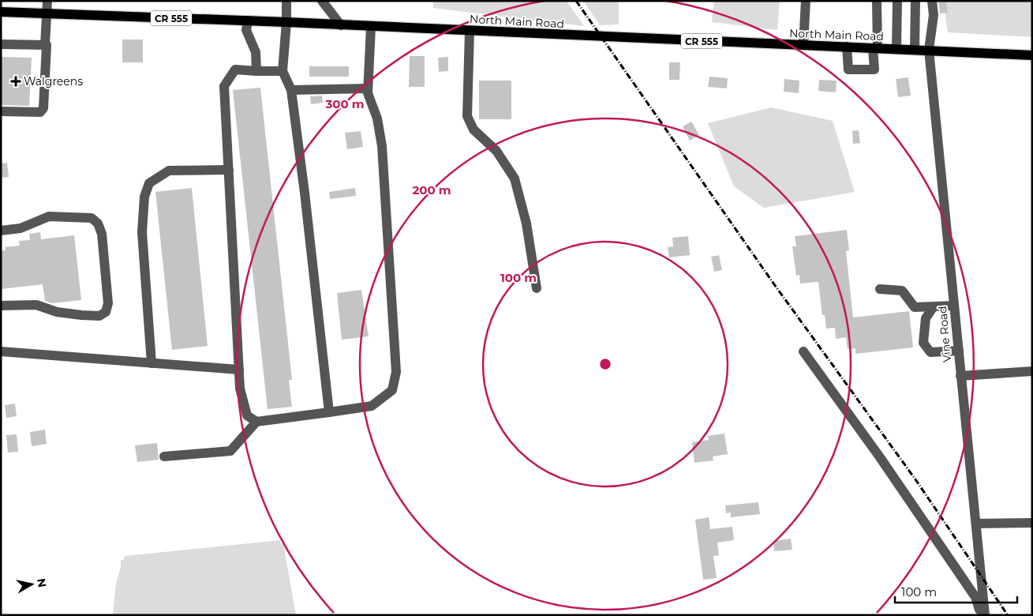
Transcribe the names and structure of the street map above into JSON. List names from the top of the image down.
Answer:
{
  "streets": {
    "main road": ["CR 555", "North Main Road"],
    "street": ["Vine Road"]
  },
  "crossings": [
    ["North Main Road", "Vine Road"]
  ],
  "places": {
    "health": ["Walgreens"]
  },
  "scale_bar": "100 m",
  "north": "right",
  "rings": ["300 m", "200 m", "100 m"]
}
